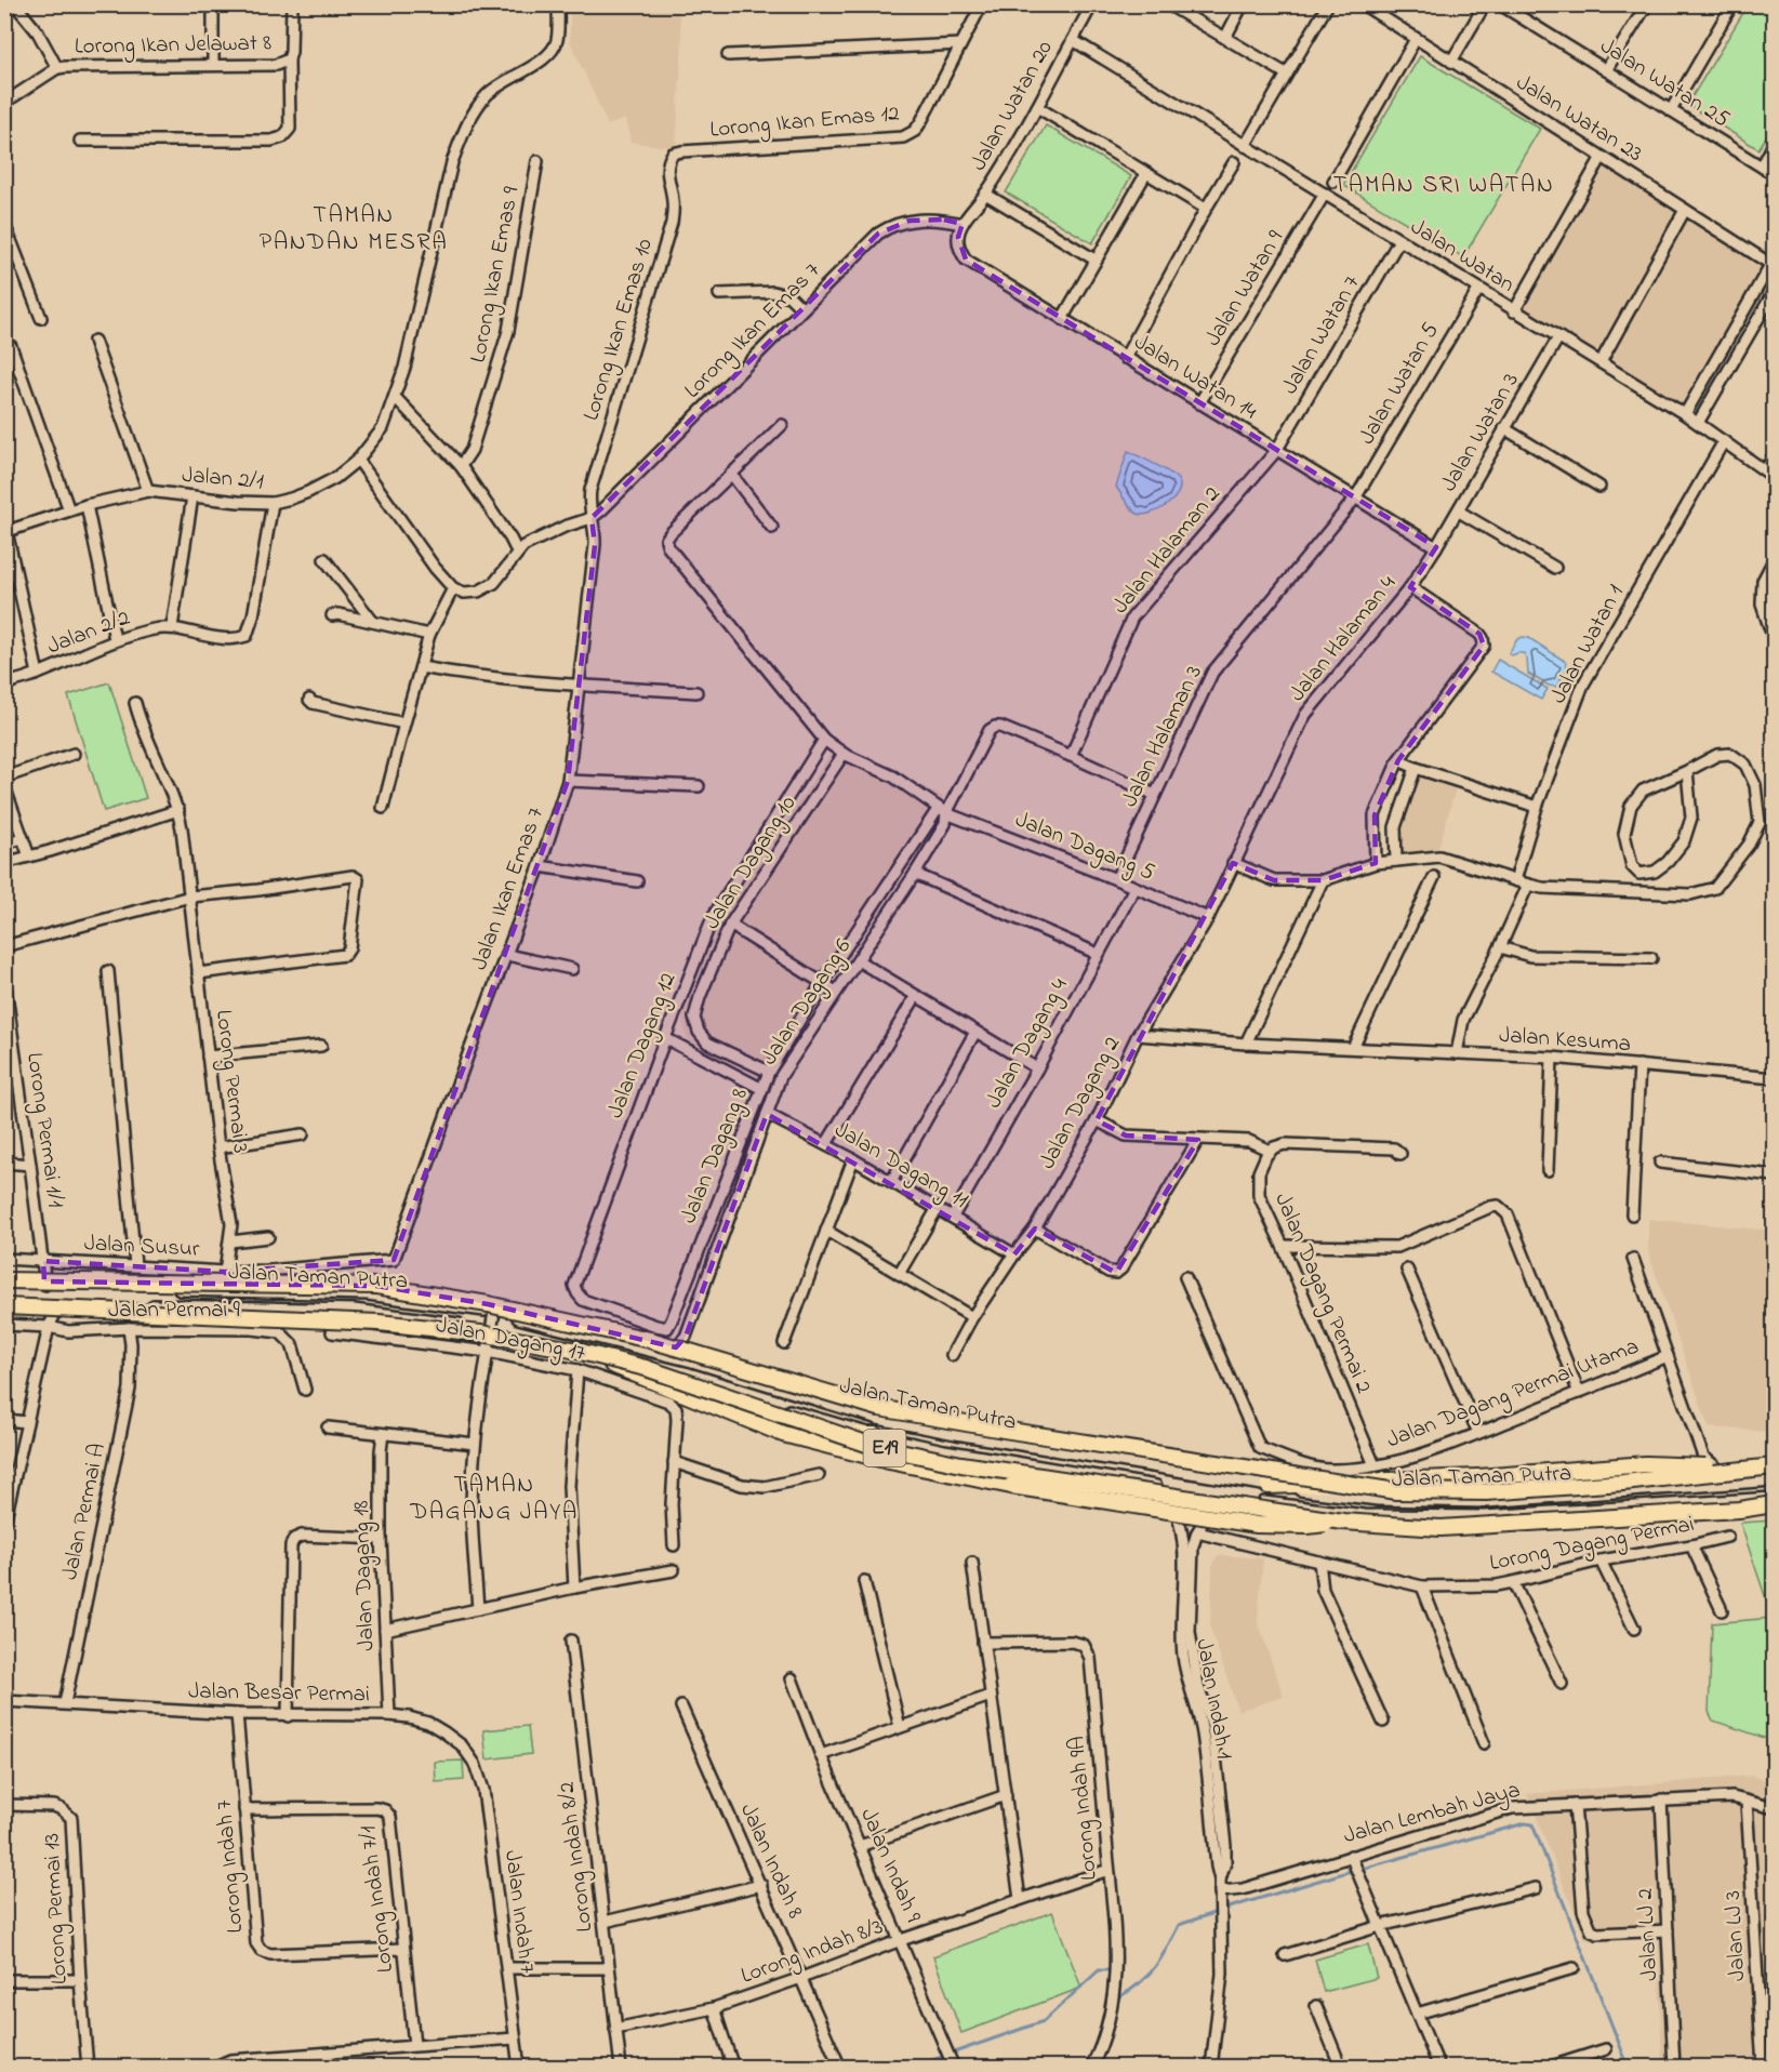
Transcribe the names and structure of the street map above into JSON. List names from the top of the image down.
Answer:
{
  "streets": {
    "highway": ["E19"],
    "street": [
      "Lorong Ikan Jelawat 8",
      "Jalan Watan 25",
      "Jalan Watan 20",
      "Jalan Watan 23",
      "Lorong Ikan Emas 12",
      "Jalan Watan",
      "Lorong Ikan Emas 9",
      "Jalan Watan 9",
      "Lorong Ikan Emas 10",
      "Lorong Ikan Emas 7",
      "Jalan Watan 7",
      "Jalan Watan 14",
      "Jalan Watan 5",
      "Jalan Watan 3",
      "Jalan 2/1",
      "Jalan Halaman 2",
      "Jalan 2/2",
      "Jalan Halaman 4",
      "Jalan Watan 1",
      "Jalan Halaman 3",
      "Jalan Dagang 5",
      "Jalan Dagang 10",
      "Jalan Ikan Emas 7",
      "Jalan Dagang 6",
      "Jalan Kesuma",
      "Jalan Dagang 4",
      "Jalan Dagang 12",
      "Lorong Permai 3",
      "Jalan Dagang 2",
      "Lorong Permai 1/1",
      "Jalan Dagang 8",
      "Jalan Dagang 11",
      "Jalan Susur",
      "Jalan Taman Putra",
      "Jalan Dagang Permai 2",
      "Jalan Permai 9",
      "Jalan Dagang 17",
      "Jalan Dagang Permai Utama",
      "Jalan Permai A",
      "Lorong Dagang Permai",
      "Jalan Dagang 18",
      "Jalan Besar Permai",
      "Jalan Indah 1",
      "Lorong Indah 9A",
      "Jalan Lembah Jaya",
      "Lorong Indah 8/2",
      "Jalan Indah 8",
      "Jalan Indah 9",
      "Lorong Indah 7",
      "Lorong Indah 7/1",
      "Lorong Permai 13",
      "Jalan Indah 7",
      "Jalan LJ 2",
      "Jalan LJ 3",
      "Lorong Indah 8/3"
    ]
  },
  "crossings": [
    ["Jalan Watan 20", "Jalan Watan"],
    ["Jalan Watan 20", "Lorong Ikan Emas 7"],
    ["Jalan Watan 20", "Jalan Watan 14"],
    ["Lorong Ikan Emas 12", "Lorong Ikan Emas 10"],
    ["Jalan Watan", "Jalan Watan 9"],
    ["Jalan Watan", "Jalan Watan 7"],
    ["Jalan Watan", "Jalan Watan 5"],
    ["Jalan Watan", "Jalan Watan 3"],
    ["Jalan Watan", "Jalan Watan 1"],
    ["Jalan Watan 9", "Jalan Watan 14"],
    ["Lorong Ikan Emas 10", "Lorong Ikan Emas 7"],
    ["Lorong Ikan Emas 10", "Jalan Ikan Emas 7"],
    ["Lorong Ikan Emas 7", "Jalan Watan 14"],
    ["Lorong Ikan Emas 7", "Jalan Ikan Emas 7"],
    ["Jalan Watan 7", "Jalan Watan 14"],
    ["Jalan Watan 7", "Jalan Halaman 2"],
    ["Jalan Watan 14", "Jalan Watan 5"],
    ["Jalan Watan 14", "Jalan Watan 3"],
    ["Jalan Watan 14", "Jalan Halaman 2"],
    ["Jalan Watan 14", "Jalan Halaman 4"],
    ["Jalan Watan 14", "Jalan Halaman 3"],
    ["Jalan Watan 5", "Jalan Halaman 3"],
    ["Jalan Watan 3", "Jalan Halaman 4"],
    ["Jalan 2/1", "Jalan 2/2"],
    ["Jalan Halaman 4", "Jalan Dagang 2"],
    ["Jalan Halaman 3", "Jalan Dagang 5"],
    ["Jalan Dagang 5", "Jalan Dagang 6"],
    ["Jalan Dagang 5", "Jalan Dagang 4"],
    ["Jalan Dagang 5", "Jalan Dagang 2"],
    ["Jalan Dagang 5", "Jalan Dagang 8"],
    ["Jalan Dagang 10", "Jalan Dagang 8"],
    ["Jalan Ikan Emas 7", "Jalan Susur"],
    ["Jalan Dagang 6", "Jalan Dagang 8"],
    ["Jalan Dagang 6", "Jalan Dagang 11"],
    ["Jalan Kesuma", "Jalan Dagang 2"],
    ["Jalan Dagang 4", "Jalan Dagang 11"],
    ["Jalan Dagang 12", "Jalan Dagang 8"],
    ["Lorong Permai 3", "Jalan Susur"],
    ["Jalan Dagang 2", "Jalan Dagang 11"],
    ["Lorong Permai 1/1", "Jalan Susur"],
    ["Lorong Permai 1/1", "Jalan Taman Putra"],
    ["Jalan Taman Putra", "E19"],
    ["Jalan Taman Putra", "Jalan Indah 1"],
    ["Jalan Dagang Permai 2", "Jalan Dagang Permai Utama"],
    ["Jalan Permai 9", "Jalan Permai A"],
    ["Jalan Permai A", "Jalan Besar Permai"],
    ["Lorong Dagang Permai", "Jalan Indah 1"],
    ["Jalan Dagang 18", "Jalan Besar Permai"],
    ["Jalan Besar Permai", "Lorong Indah 7"],
    ["Jalan Besar Permai", "Jalan Indah 7"],
    ["Jalan Indah 1", "Jalan Lembah Jaya"],
    ["Lorong Indah 9A", "Lorong Indah 8/3"],
    ["Jalan Lembah Jaya", "Jalan LJ 2"],
    ["Jalan Lembah Jaya", "Jalan LJ 3"],
    ["Lorong Indah 8/2", "Lorong Indah 8/3"],
    ["Jalan Indah 8", "Lorong Indah 8/3"],
    ["Jalan Indah 9", "Lorong Indah 8/3"],
    ["Lorong Indah 7", "Lorong Indah 7/1"]
  ],
  "districts": ["TAMAN SRI WATAN", "TAMAN PANDAN MESRA", "TAMAN DAGANG JAYA"]
}
